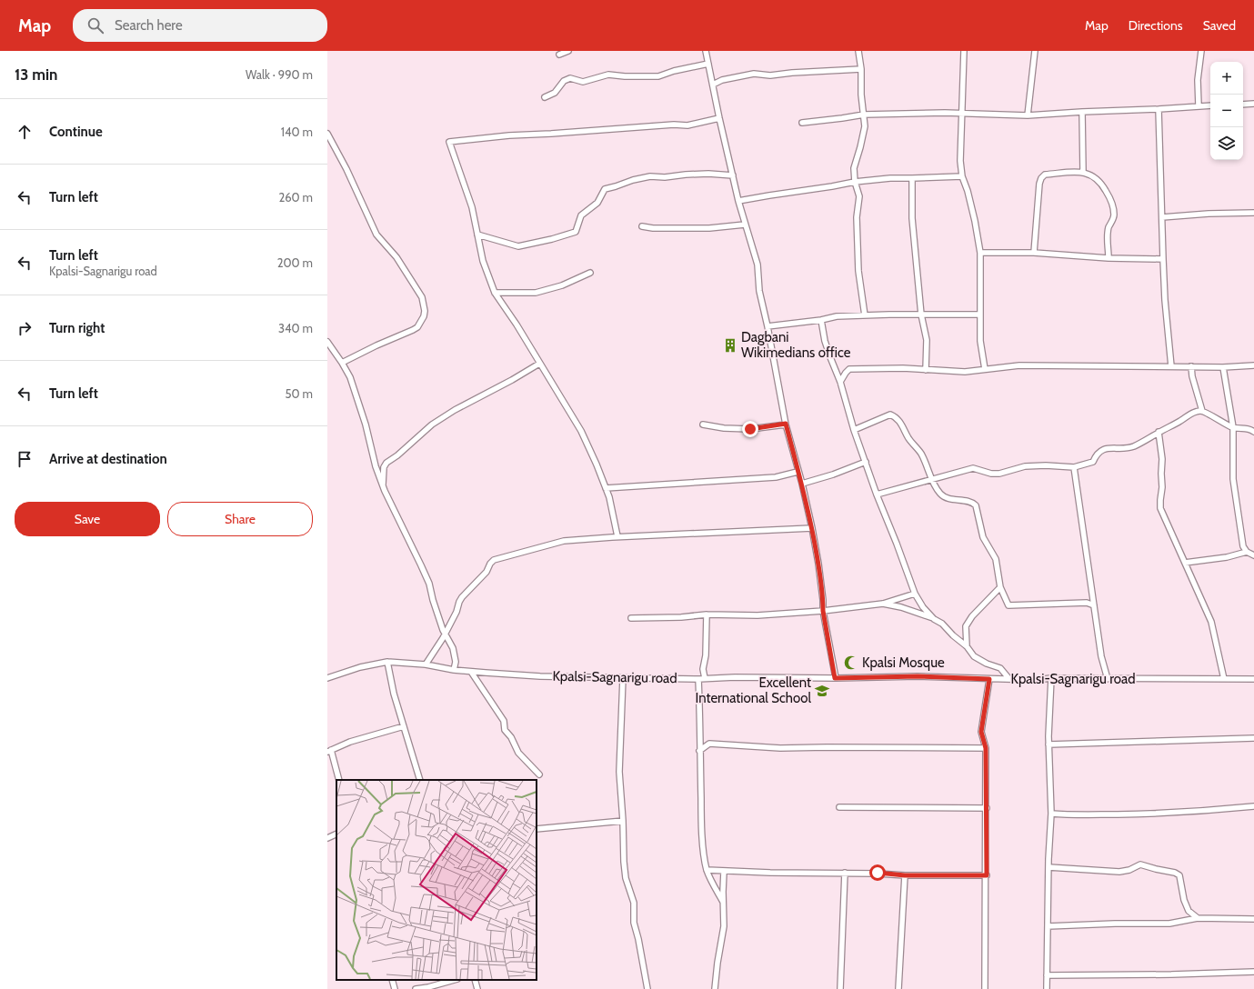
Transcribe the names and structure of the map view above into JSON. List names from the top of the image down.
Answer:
{
  "streets": {
    "street": ["Kpalsi-Sagnarigu road"]
  },
  "places": {
    "building": ["Dagbani Wikimedians office"],
    "mosque": ["Kpalsi Mosque"],
    "school or university": ["Excellent International School"]
  },
  "page": {
    "header": "Map",
    "search": "Search here",
    "nav": ["Map", "Directions", "Saved"],
    "heading": ["13 min", "Walk · 990 m"],
    "map_buttons": ["+", "−"],
    "list": [
      ["Continue", "140 m"],
      ["Turn left", "260 m"],
      ["Turn left", "Kpalsi-Sagnarigu road", "200 m"],
      ["Turn right", "340 m"],
      ["Turn left", "50 m"],
      "Arrive at destination"
    ],
    "buttons": ["Save", "Share"]
  }
}
